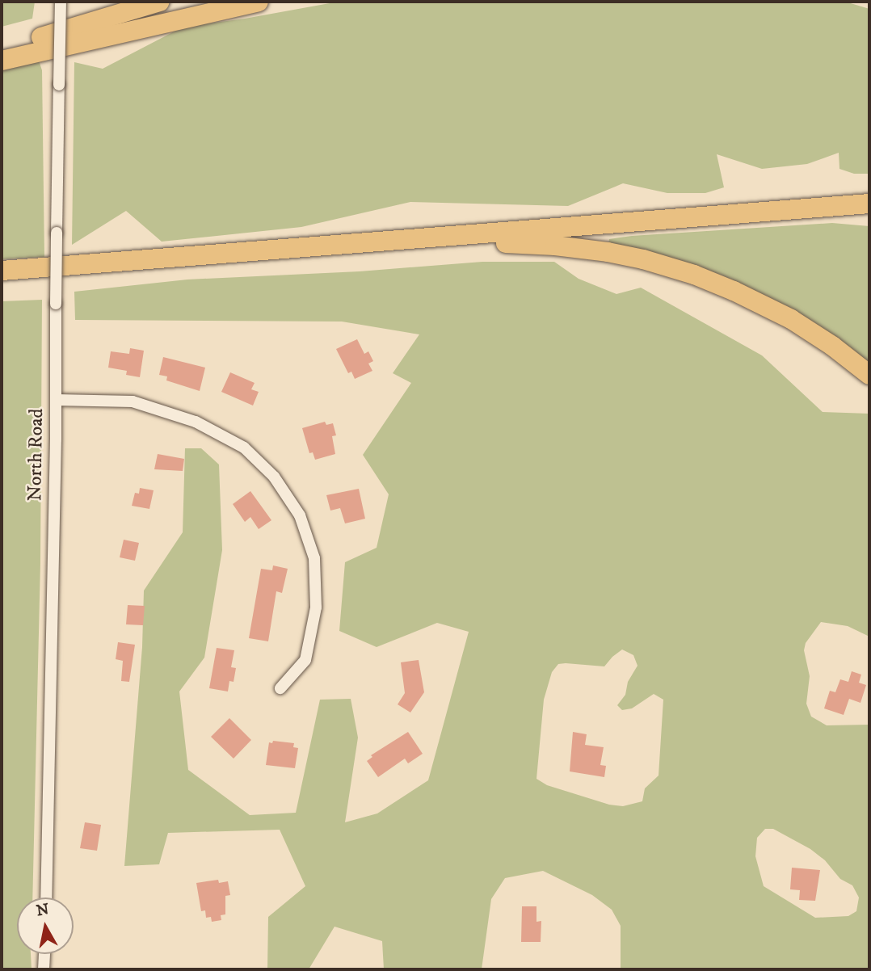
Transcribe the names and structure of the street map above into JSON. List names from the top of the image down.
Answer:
{
  "streets": {
    "street": ["North Road"]
  },
  "north": "top"
}
